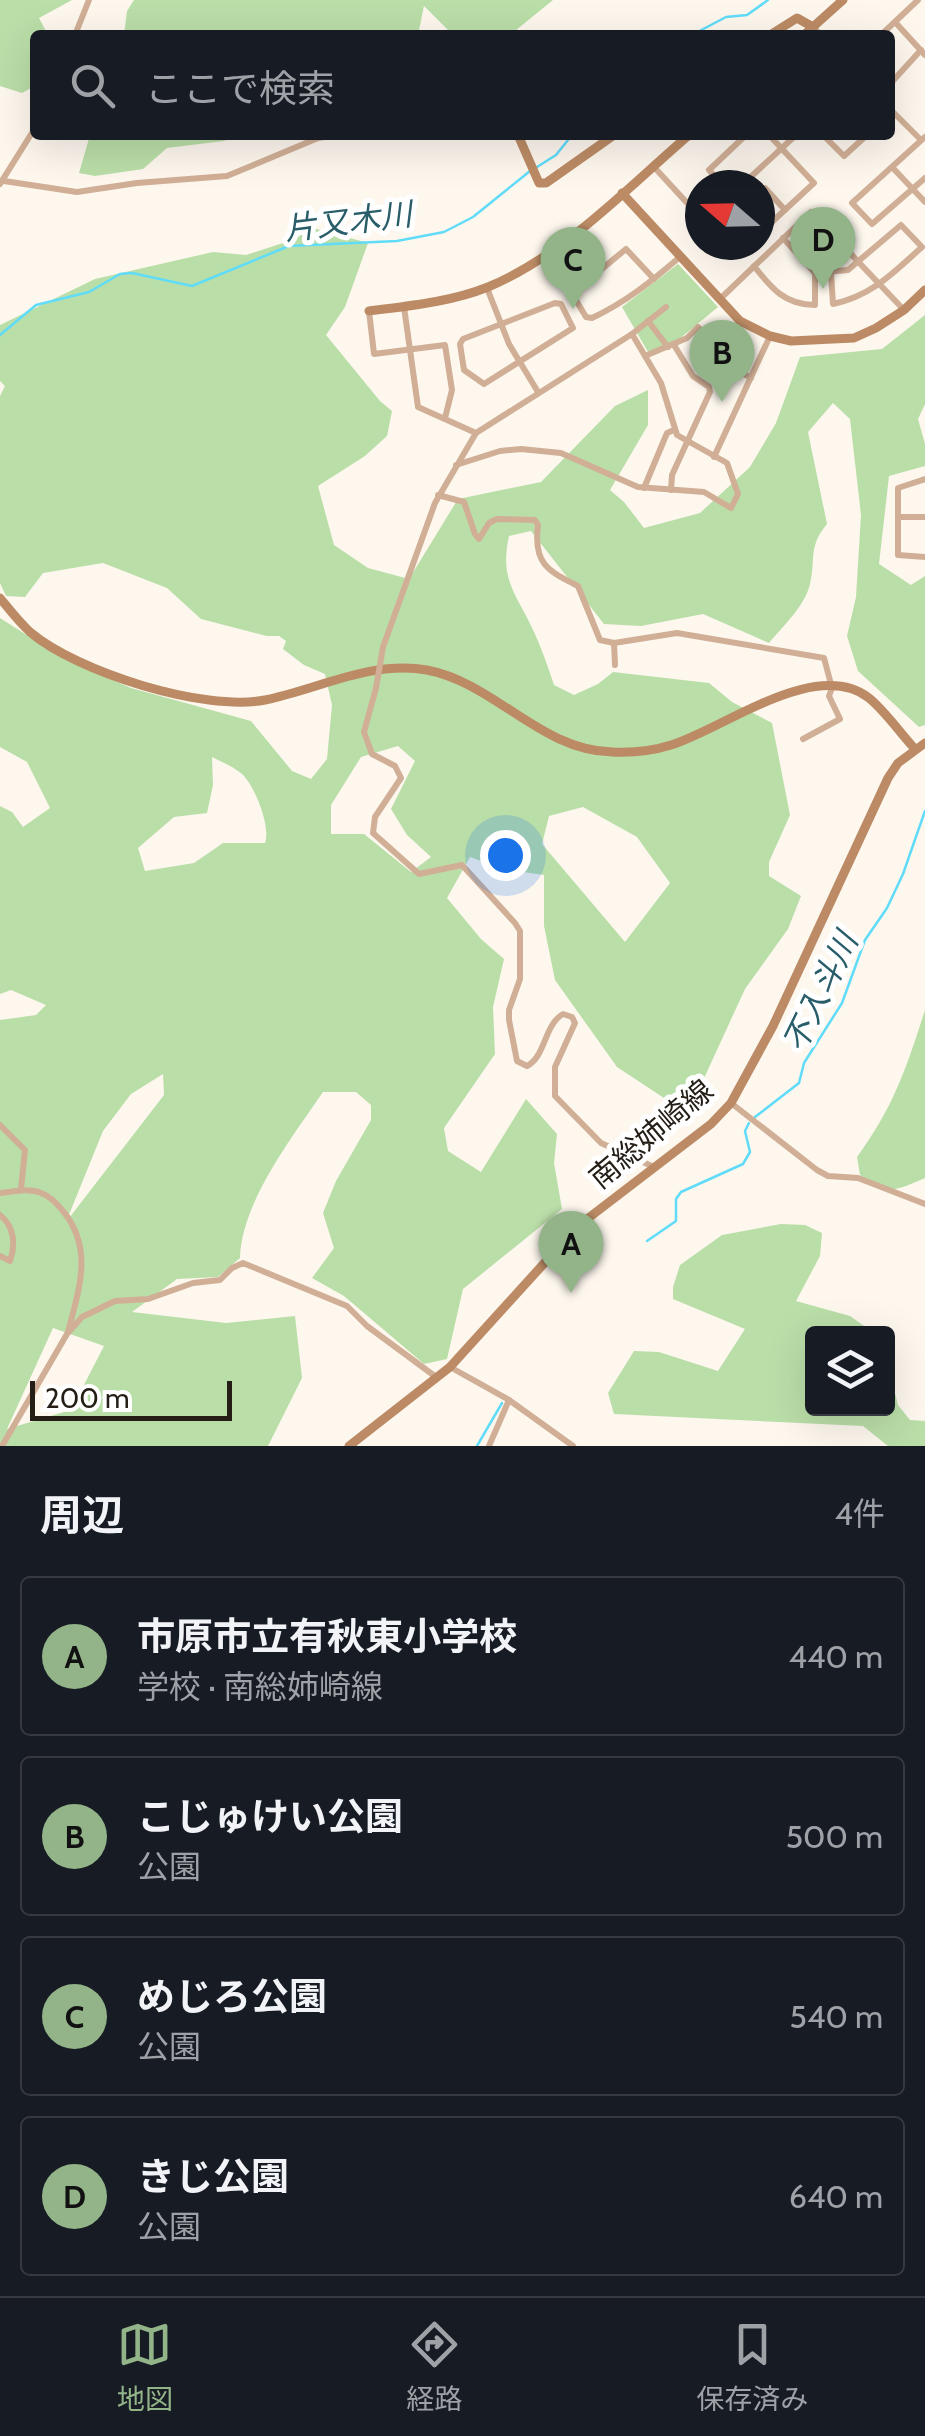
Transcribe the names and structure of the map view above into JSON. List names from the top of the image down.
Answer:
{
  "streets": {
    "street": ["南総姉崎線"]
  },
  "water": ["片又木川", "不入斗川"],
  "scale_bar": "200 m",
  "north": "left",
  "page": {
    "search": "ここで検索",
    "pins": [
      "D",
      "C",
      "B",
      "A"
    ],
    "scale": "200 m",
    "heading": ["周辺", "4件"],
    "list": [
      {
        "mark": "A",
        "name": "市原市立有秋東小学校",
        "note": "学校 · 南総姉崎線",
        "value": "440 m"
      },
      {
        "mark": "B",
        "name": "こじゅけい公園",
        "note": "公園",
        "value": "500 m"
      },
      {
        "mark": "C",
        "name": "めじろ公園",
        "note": "公園",
        "value": "540 m"
      },
      {
        "mark": "D",
        "name": "きじ公園",
        "note": "公園",
        "value": "640 m"
      }
    ],
    "nav": ["地図", "経路", "保存済み"]
  }
}
